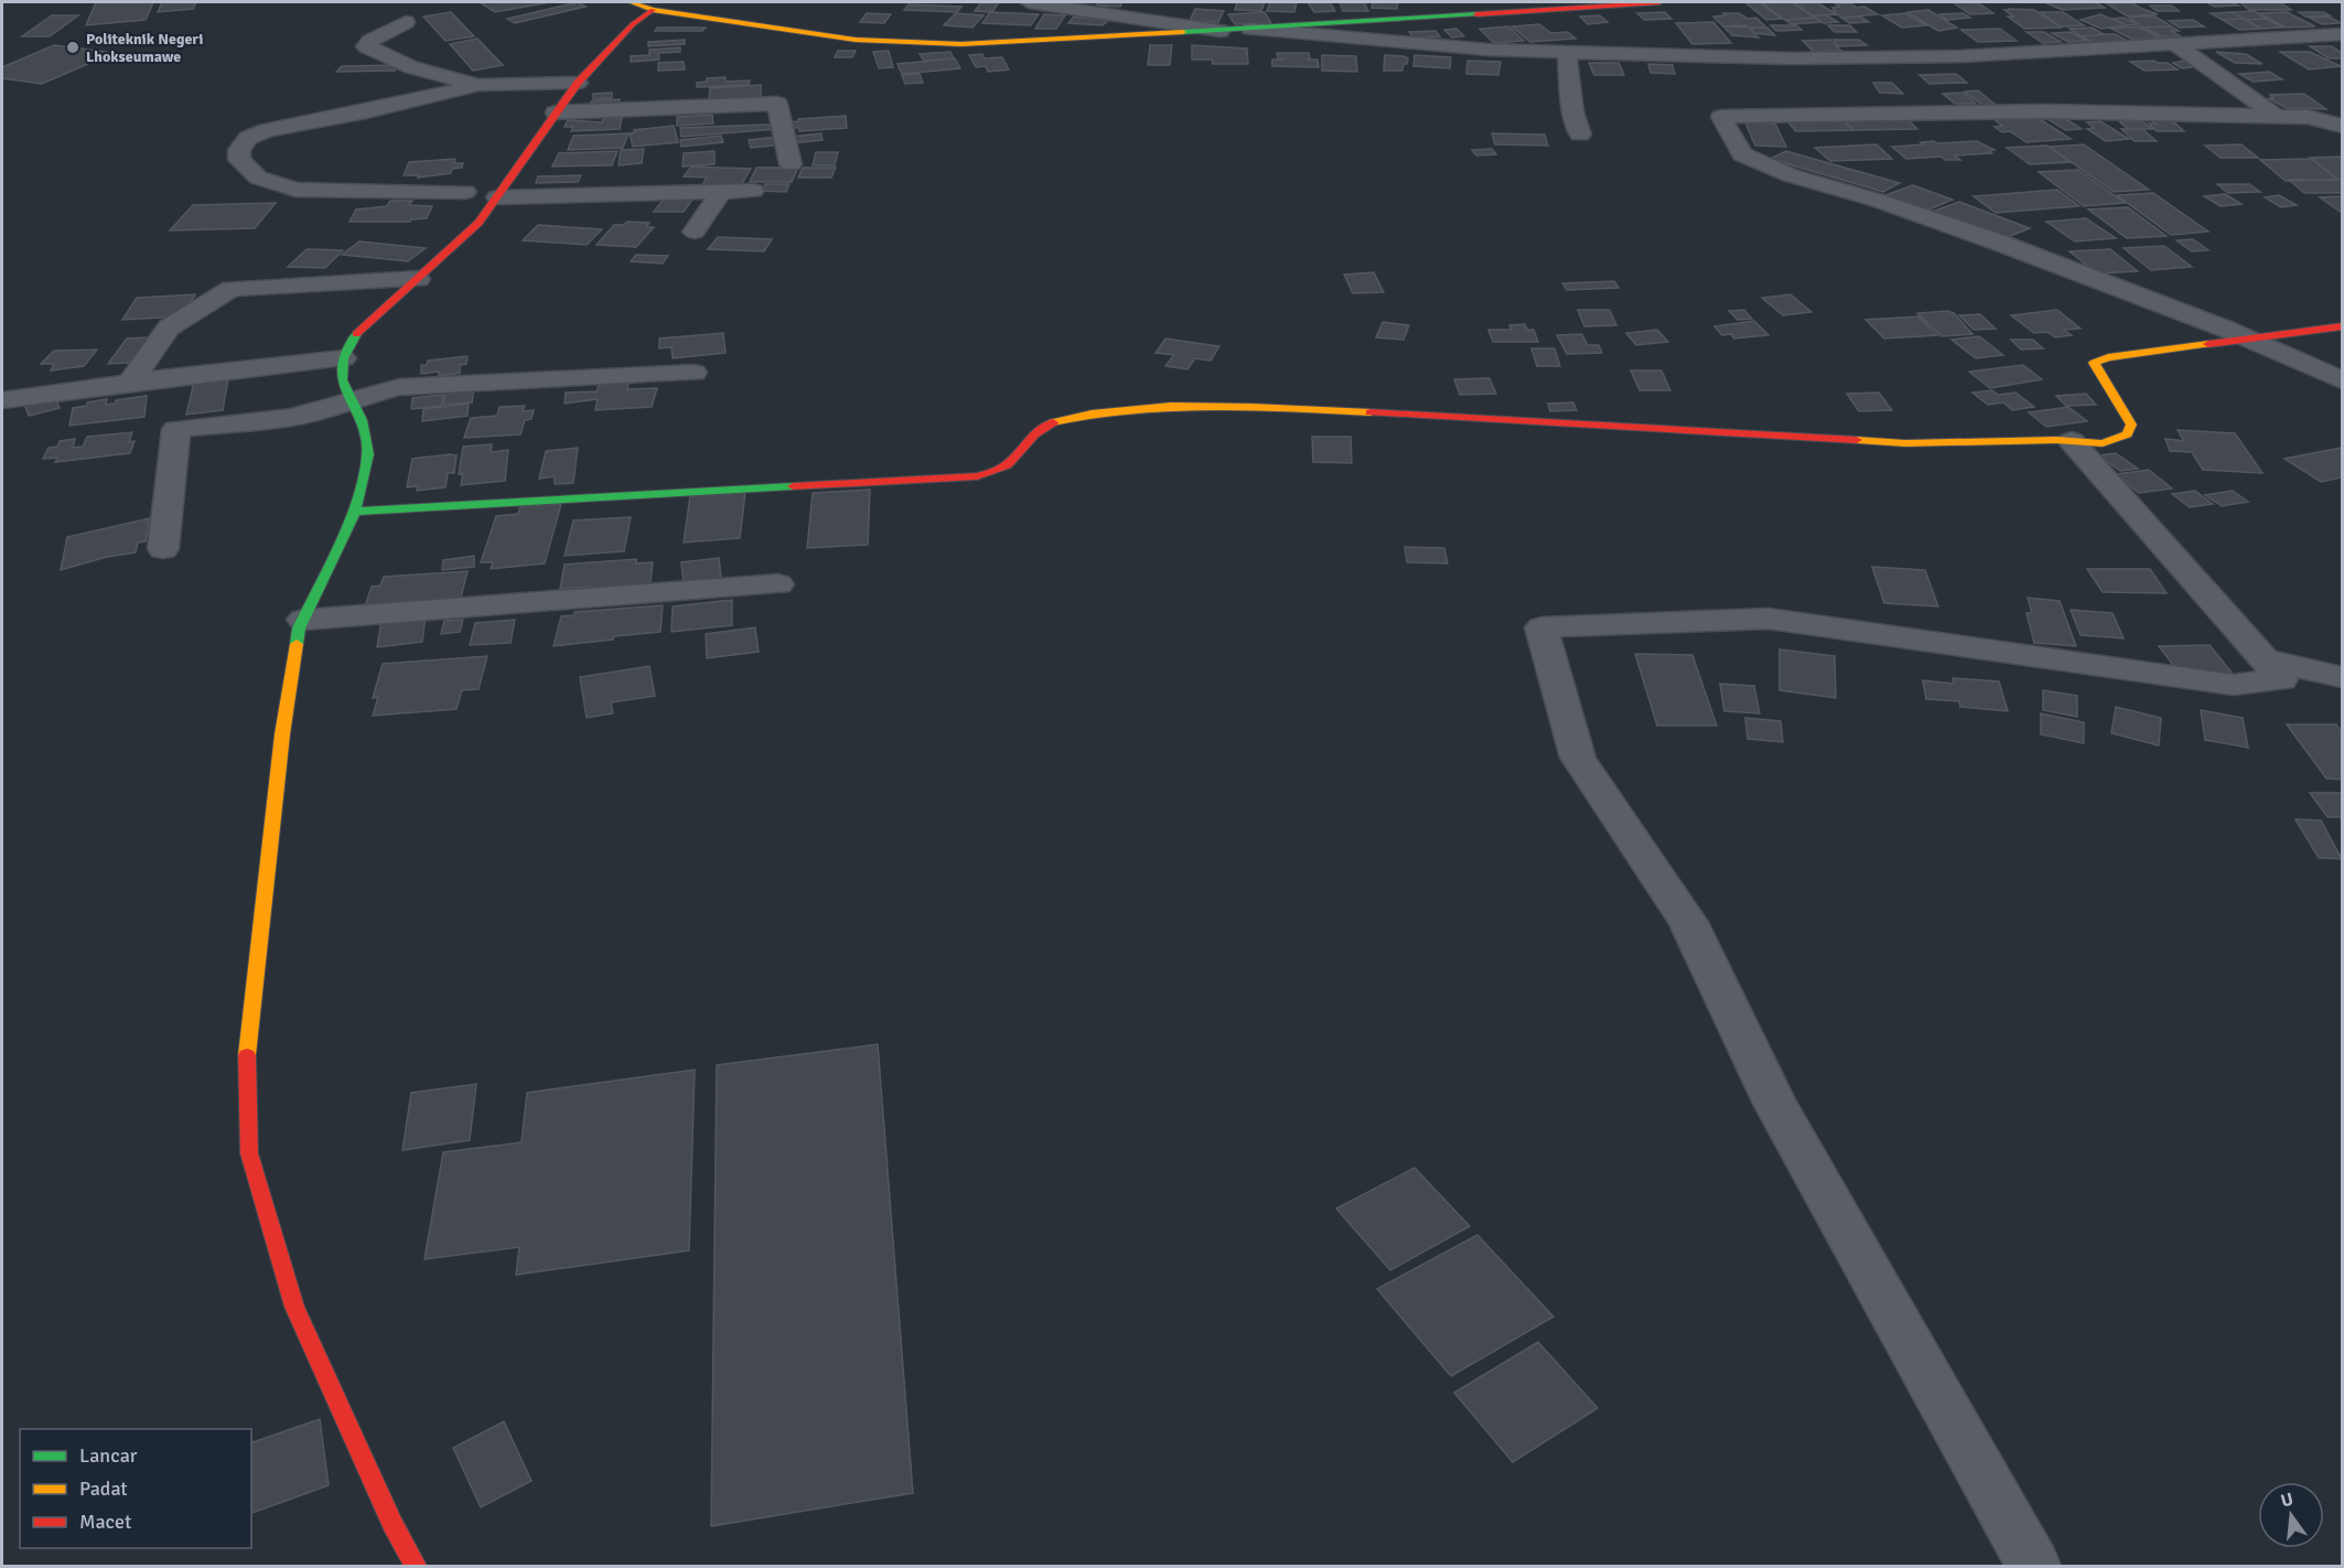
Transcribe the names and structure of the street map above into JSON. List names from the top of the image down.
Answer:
{
  "places": ["Politeknik Negeri Lhokseumawe"],
  "legend": ["Lancar", "Padat", "Macet"],
  "north": "top"
}
